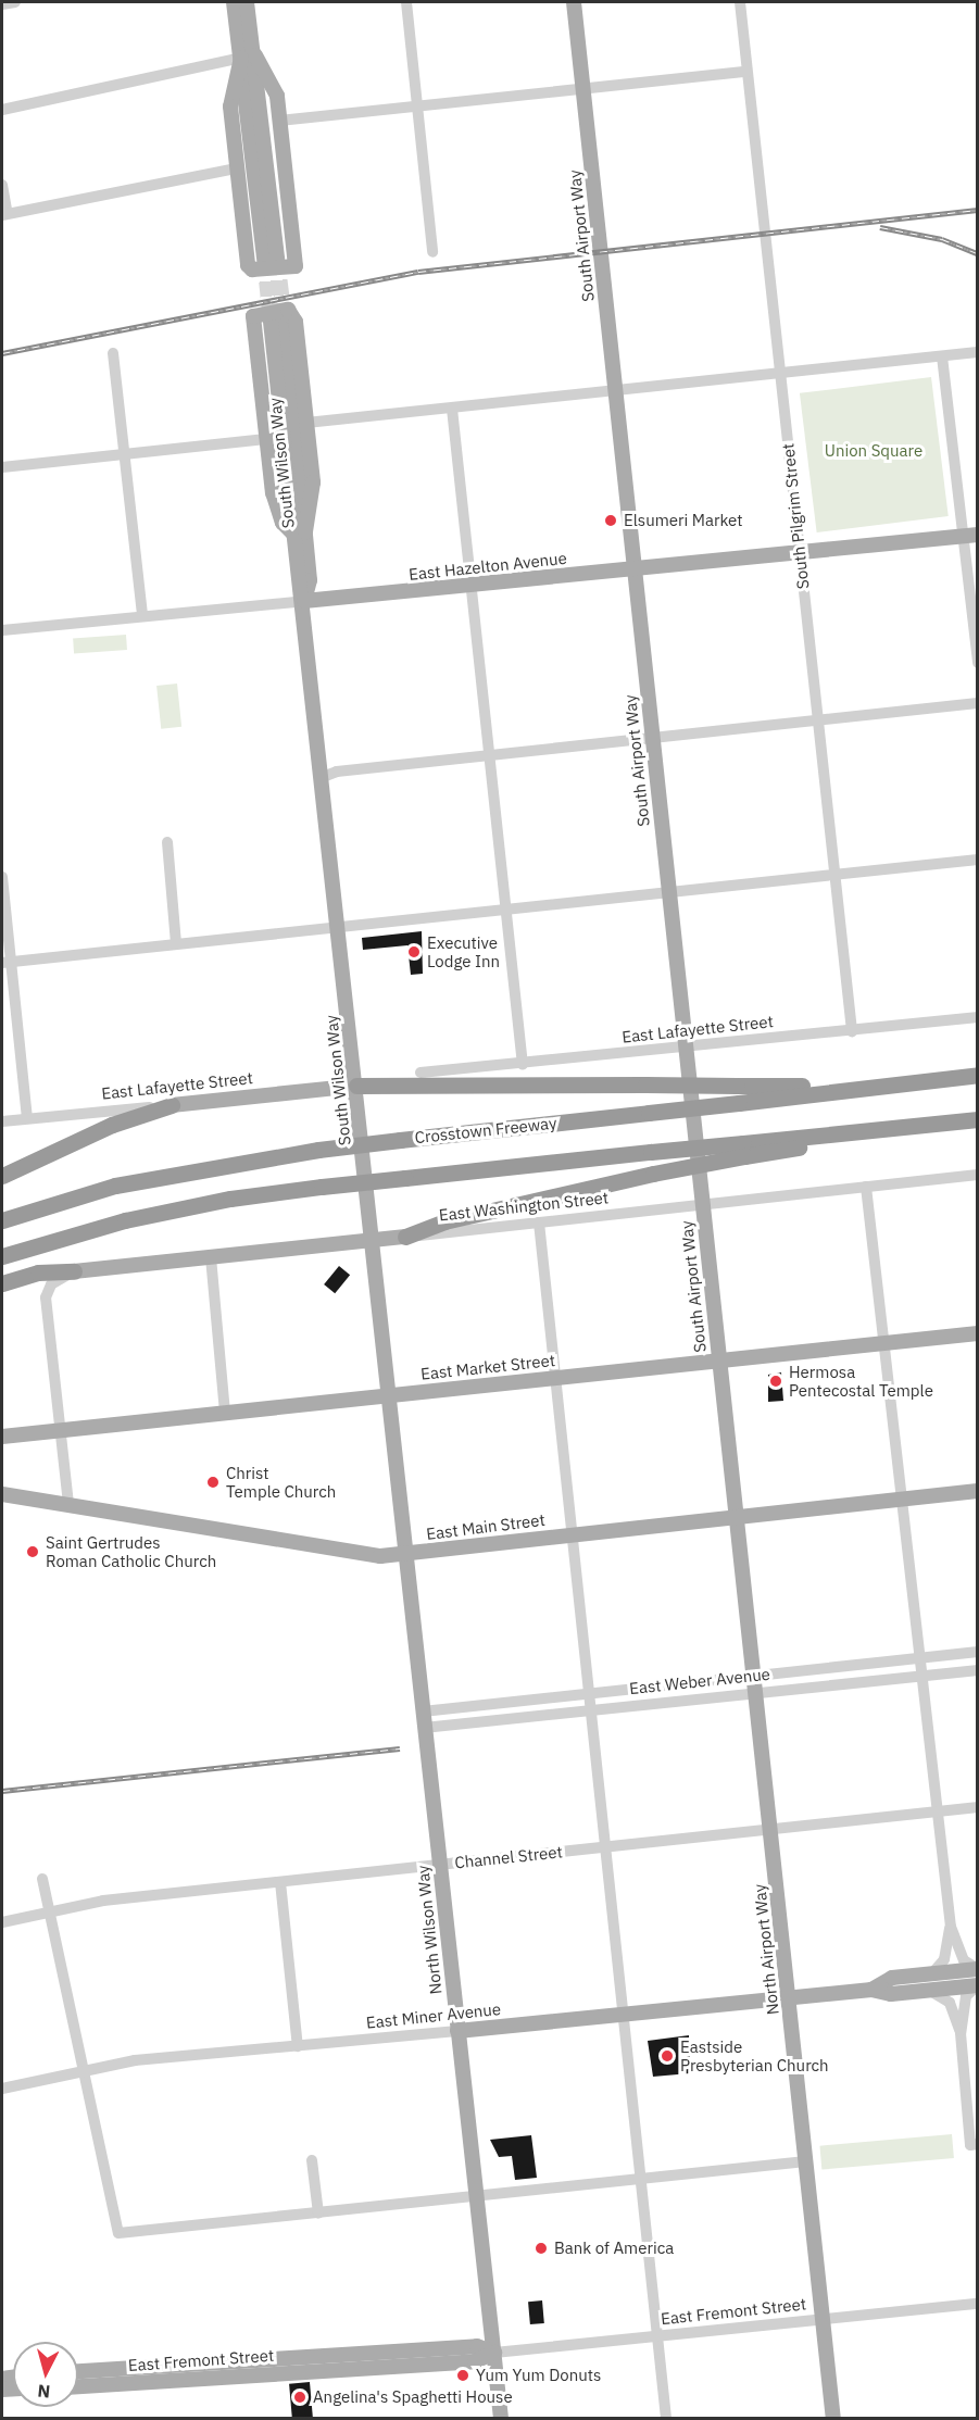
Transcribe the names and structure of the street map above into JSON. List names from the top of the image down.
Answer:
{
  "streets": {
    "highway": ["Crosstown Freeway"],
    "main road": [
      "South Airport Way",
      "South Wilson Way",
      "East Hazelton Avenue",
      "East Lafayette Street",
      "East Washington Street",
      "East Market Street",
      "East Main Street",
      "North Wilson Way",
      "North Airport Way",
      "East Miner Avenue",
      "East Fremont Street"
    ],
    "street": ["South Pilgrim Street", "East Weber Avenue", "Channel Street"]
  },
  "crossings": [
    ["South Airport Way", "East Hazelton Avenue"],
    ["South Airport Way", "East Lafayette Street"],
    ["South Airport Way", "East Washington Street"],
    ["South Airport Way", "East Market Street"],
    ["South Airport Way", "East Main Street"],
    ["South Airport Way", "North Airport Way"],
    ["South Wilson Way", "East Hazelton Avenue"],
    ["South Wilson Way", "East Lafayette Street"],
    ["South Wilson Way", "East Washington Street"],
    ["South Wilson Way", "East Market Street"],
    ["South Wilson Way", "East Main Street"],
    ["South Wilson Way", "North Wilson Way"],
    ["South Pilgrim Street", "East Hazelton Avenue"],
    ["South Pilgrim Street", "East Lafayette Street"],
    ["East Main Street", "North Wilson Way"],
    ["East Main Street", "North Airport Way"],
    ["East Weber Avenue", "North Wilson Way"],
    ["East Weber Avenue", "North Airport Way"],
    ["Channel Street", "North Wilson Way"],
    ["Channel Street", "North Airport Way"],
    ["North Wilson Way", "East Miner Avenue"],
    ["North Wilson Way", "East Fremont Street"],
    ["North Airport Way", "East Miner Avenue"],
    ["North Airport Way", "East Fremont Street"]
  ],
  "parks": ["Union Square"],
  "places": [
    "Elsumeri Market",
    "Executive Lodge Inn",
    "Hermosa Pentecostal Temple",
    "Christ Temple Church",
    "Saint Gertrudes Roman Catholic Church",
    "Eastside Presbyterian Church",
    "Bank of America",
    "Yum Yum Donuts",
    "Angelina's Spaghetti House"
  ],
  "north": "bottom"
}
